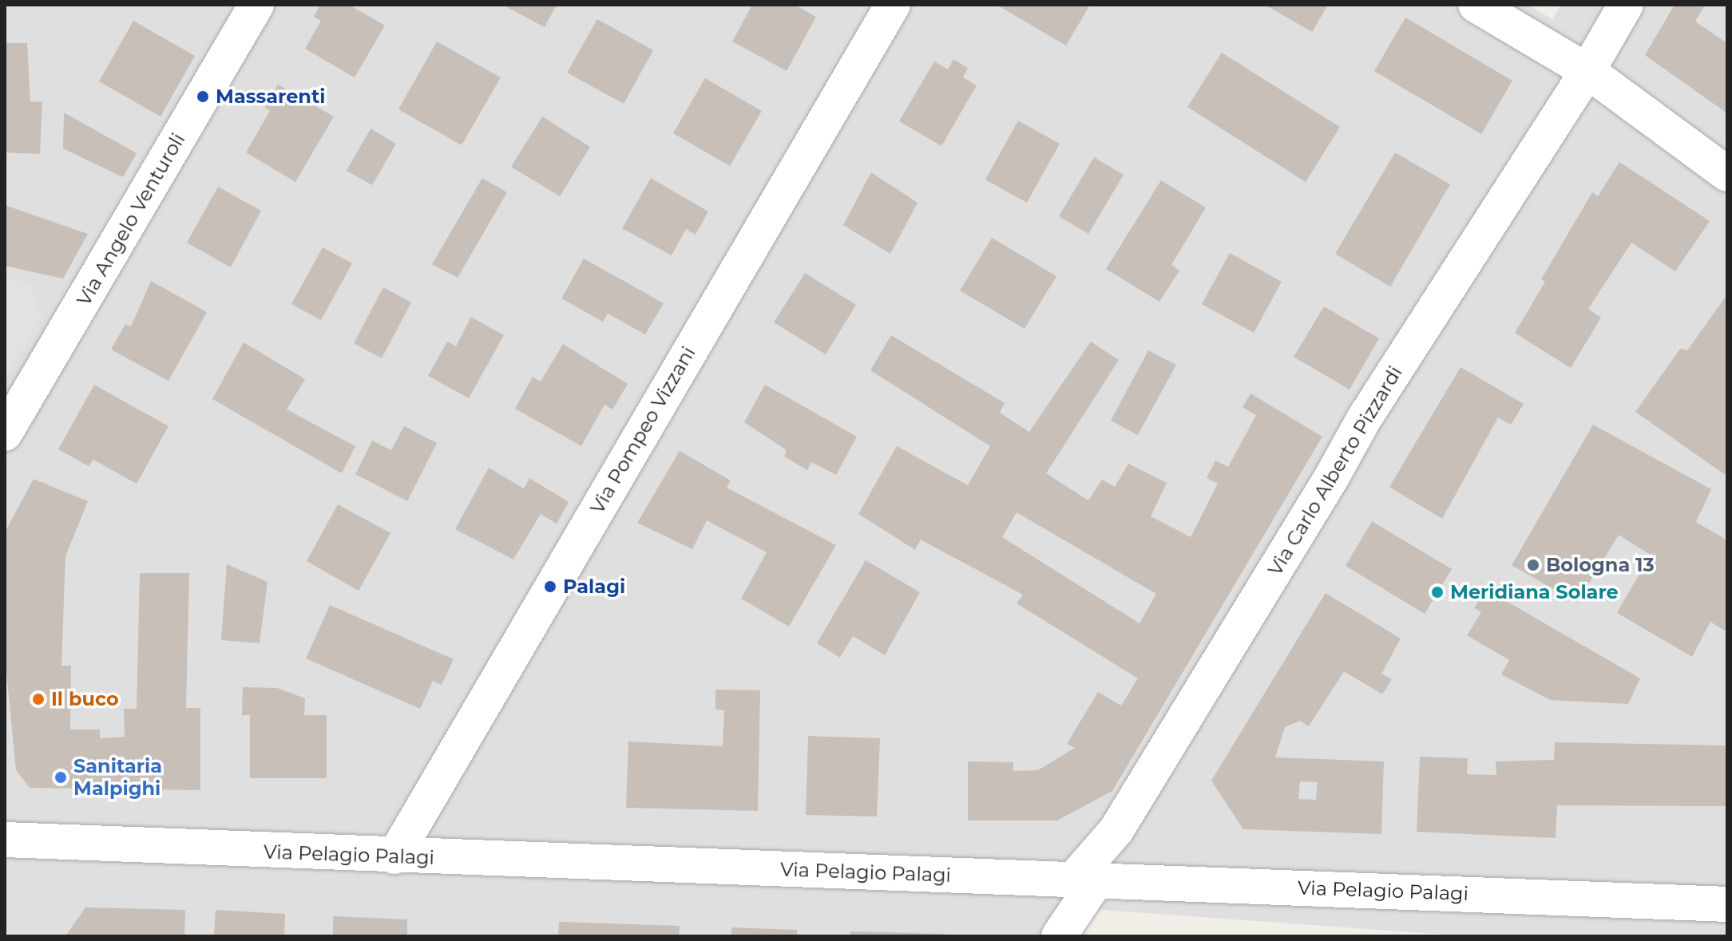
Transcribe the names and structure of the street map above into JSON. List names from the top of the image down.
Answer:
{
  "streets": {
    "street": [
      "Via Angelo Venturoli",
      "Via Pompeo Vizzani",
      "Via Carlo Alberto Pizzardi",
      "Via Pelagio Palagi"
    ]
  },
  "crossings": [
    ["Via Pompeo Vizzani", "Via Pelagio Palagi"],
    ["Via Carlo Alberto Pizzardi", "Via Pelagio Palagi"]
  ],
  "places": [
    "Massarenti",
    "Bologna 13",
    "Palagi",
    "Meridiana Solare",
    "Il buco",
    "Sanitaria Malpighi"
  ]
}
